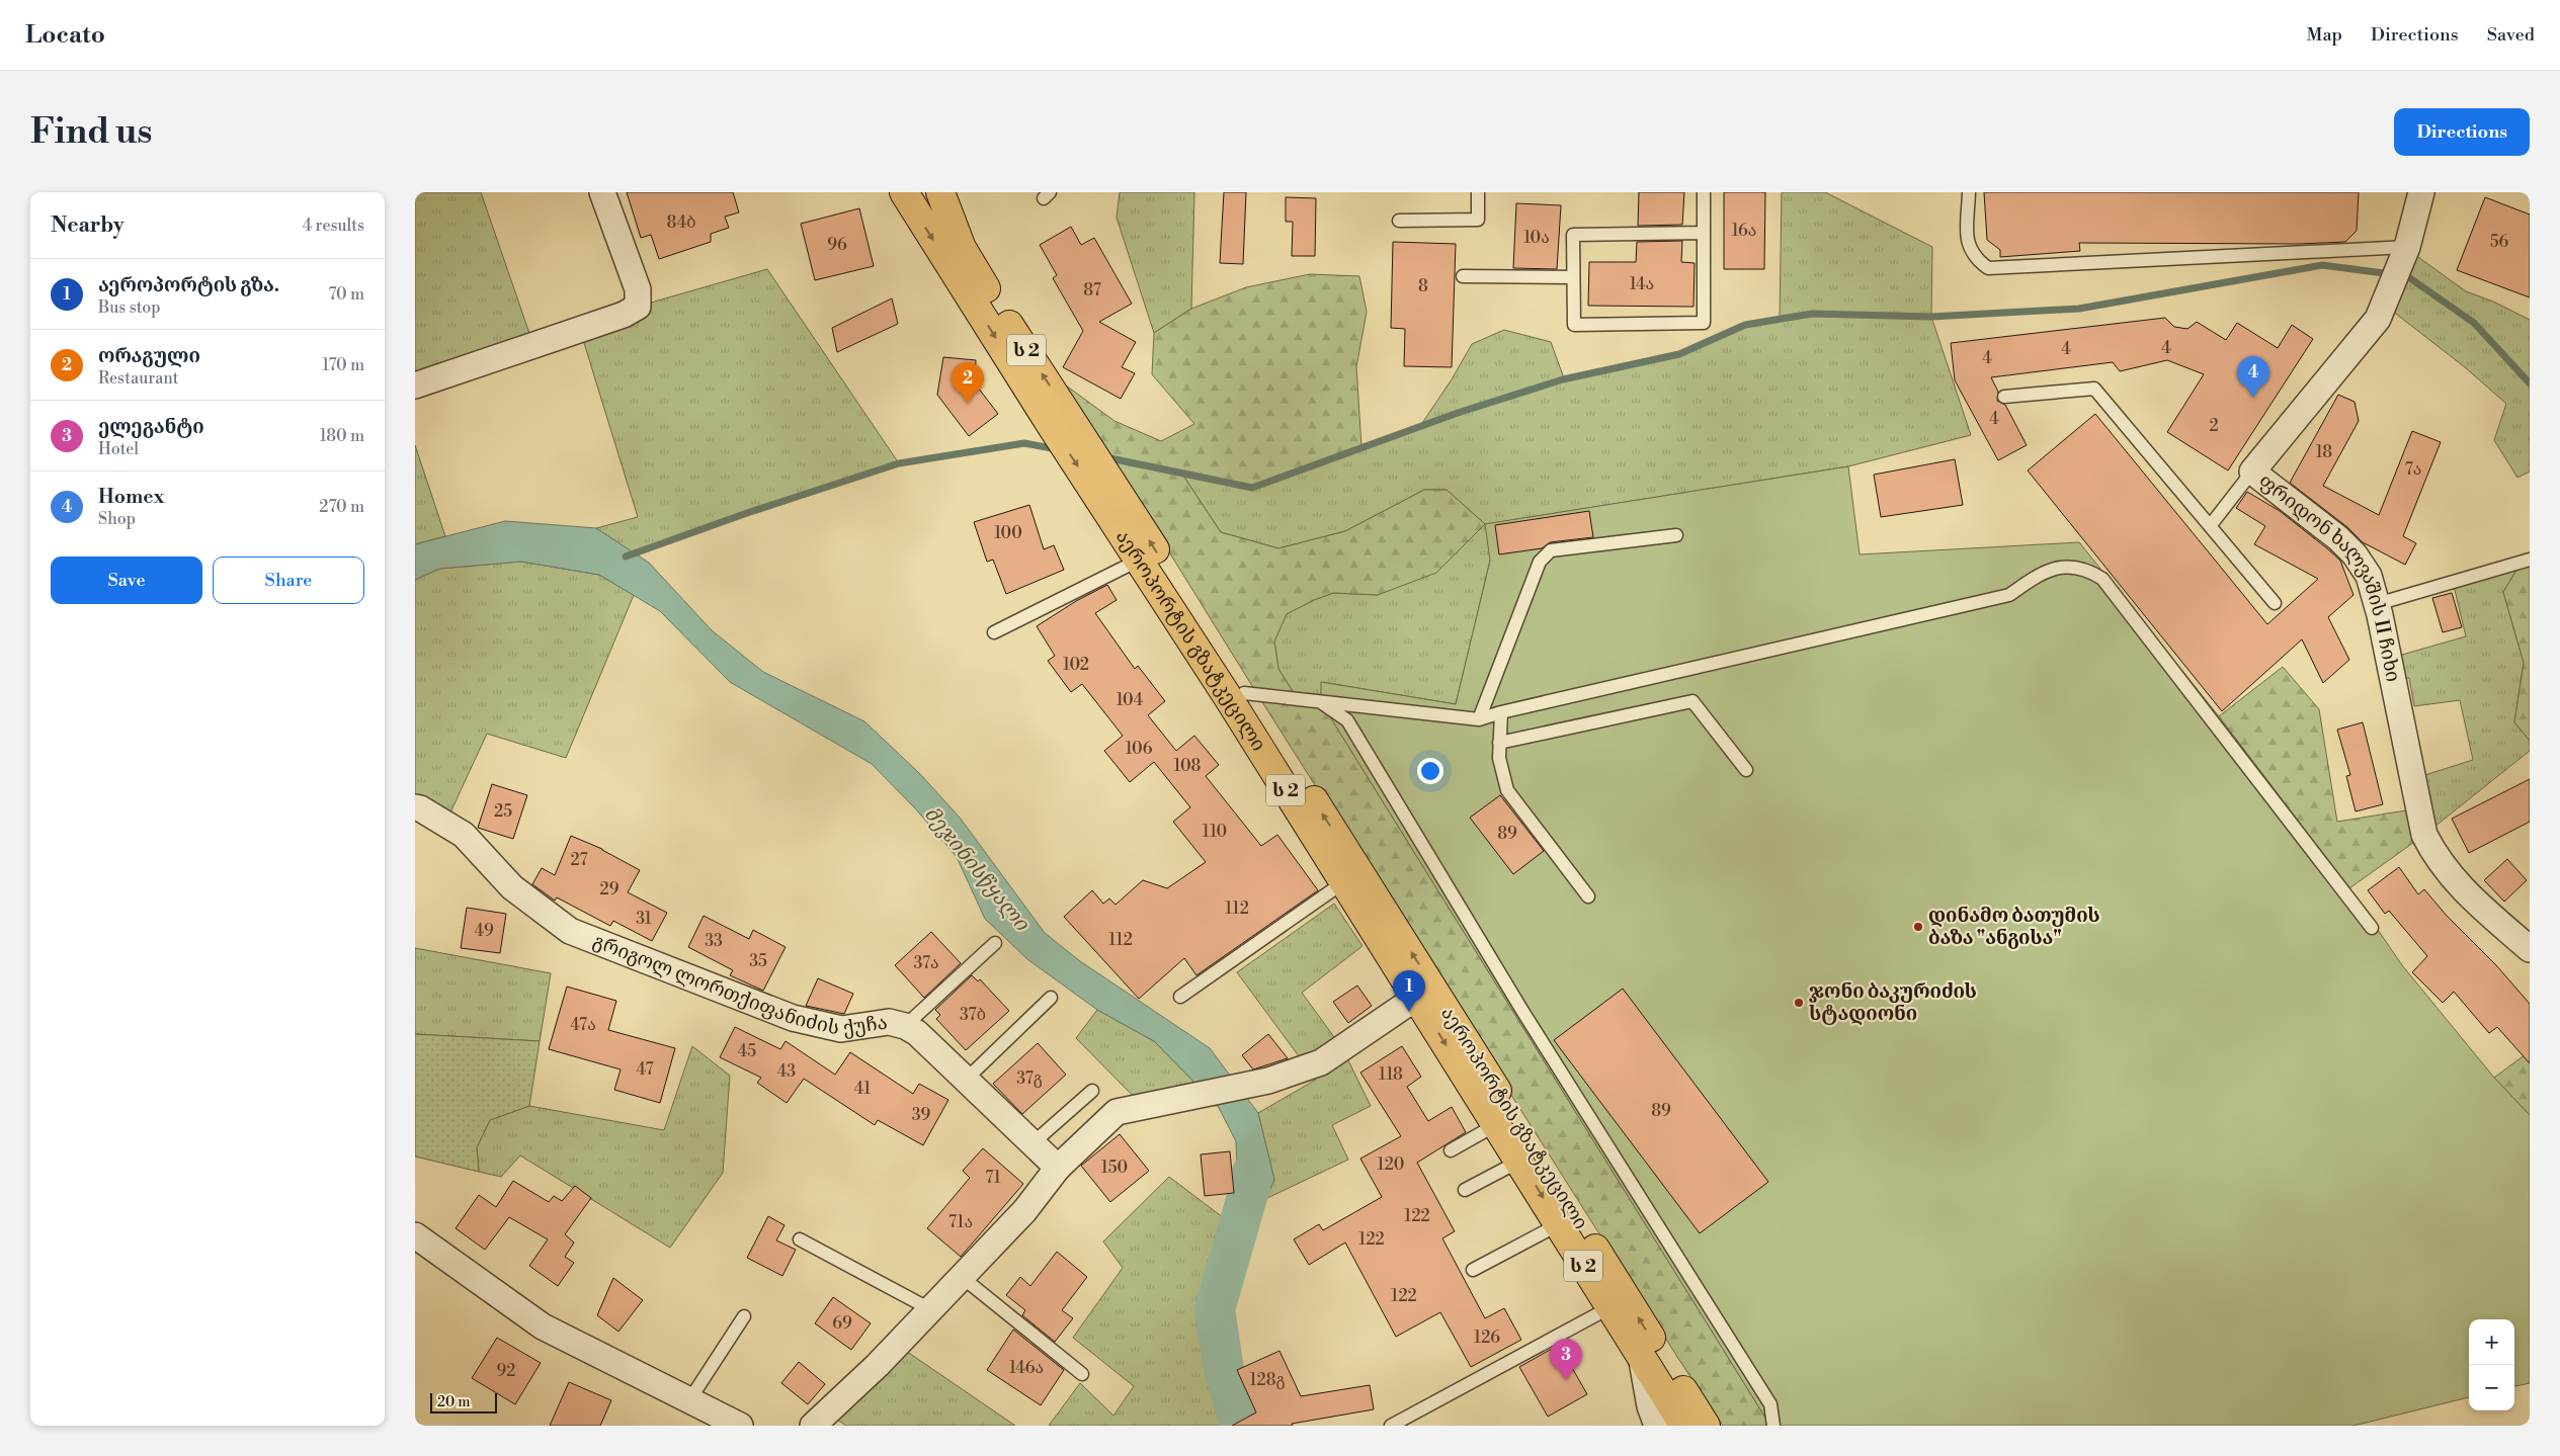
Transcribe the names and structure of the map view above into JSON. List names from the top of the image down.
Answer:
{
  "streets": {
    "highway": ["ს 2", "აეროპორტის გზატკეცილი"],
    "street": ["ფრიდონ ხალვაშის II ჩიხი", "გრიგოლ ლორთქიფანიძის ქუჩა"]
  },
  "water": ["მეჯინისწყალი"],
  "places": ["დინამო ბათუმის ბაზა \"ანგისა\"", "ჯონი ბაკურიძის სტადიონი"],
  "house_numbers": [
    "84ბ",
    "16ა",
    "10ა",
    "56",
    "96",
    "14ა",
    "8",
    "87",
    "4",
    "4",
    "4",
    "4",
    "2",
    "18",
    "7ა",
    "100",
    "102",
    "104",
    "106",
    "108",
    "25",
    "110",
    "89",
    "27",
    "29",
    "112",
    "31",
    "49",
    "112",
    "33",
    "35",
    "37ა",
    "37ბ",
    "47ა",
    "45",
    "47",
    "43",
    "118",
    "37გ",
    "41",
    "89",
    "39",
    "120",
    "150",
    "71",
    "122",
    "71ა",
    "122",
    "122",
    "69",
    "126",
    "146ა",
    "92",
    "128გ"
  ],
  "scale_bar": "20 m",
  "page": {
    "header": "Locato",
    "nav": ["Map", "Directions", "Saved"],
    "buttons": [
      "Directions",
      ["Save", "Share"]
    ],
    "title": "Find us",
    "heading": ["Nearby", "4 results"],
    "list": [
      {
        "mark": "1",
        "name": "აეროპორტის გზა.",
        "note": "Bus stop",
        "value": "70 m"
      },
      {
        "mark": "2",
        "name": "ორაგული",
        "note": "Restaurant",
        "value": "170 m"
      },
      {
        "mark": "3",
        "name": "ელეგანტი",
        "note": "Hotel",
        "value": "180 m"
      },
      {
        "mark": "4",
        "name": "Homex",
        "note": "Shop",
        "value": "270 m"
      }
    ],
    "pins": [
      "4",
      "2",
      "1",
      "3"
    ],
    "map_buttons": ["+", "−"],
    "scale": "20 m"
  }
}
